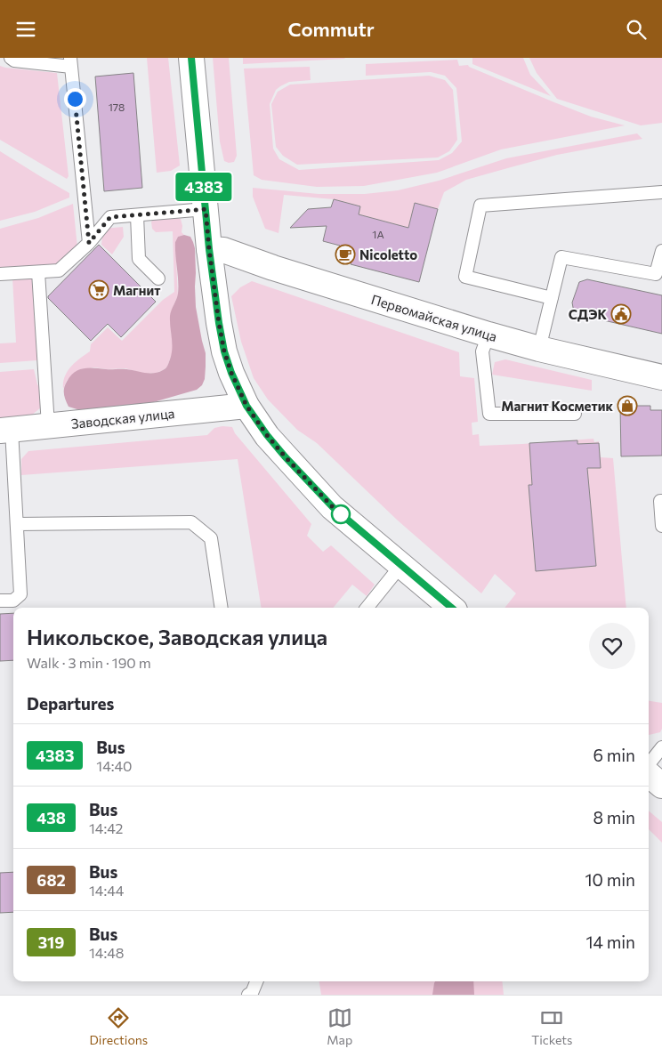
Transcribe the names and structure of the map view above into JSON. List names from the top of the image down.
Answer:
{
  "streets": {
    "street": ["Первомайская улица", "Заводская улица"]
  },
  "places": {
    "cafe": ["Nicoletto"],
    "supermarket": ["Магнит"],
    "public building": ["СДЭК"],
    "shop": ["Магнит Косметик"]
  },
  "lines": ["bus line 438З"],
  "house_numbers": ["178", "1А"],
  "page": {
    "header": "Commutr",
    "on_map": "438З",
    "heading": [
      ["Никольское, Заводская улица", "Walk · 3 min · 190 m"],
      "Departures"
    ],
    "list": [
      {
        "mark": "438З",
        "name": "Bus",
        "note": "14:40",
        "value": "6 min"
      },
      {
        "mark": "438",
        "name": "Bus",
        "note": "14:42",
        "value": "8 min"
      },
      {
        "mark": "682",
        "name": "Bus",
        "note": "14:44",
        "value": "10 min"
      },
      {
        "mark": "319",
        "name": "Bus",
        "note": "14:48",
        "value": "14 min"
      }
    ],
    "tabs": ["Directions", "Map", "Tickets"]
  }
}
